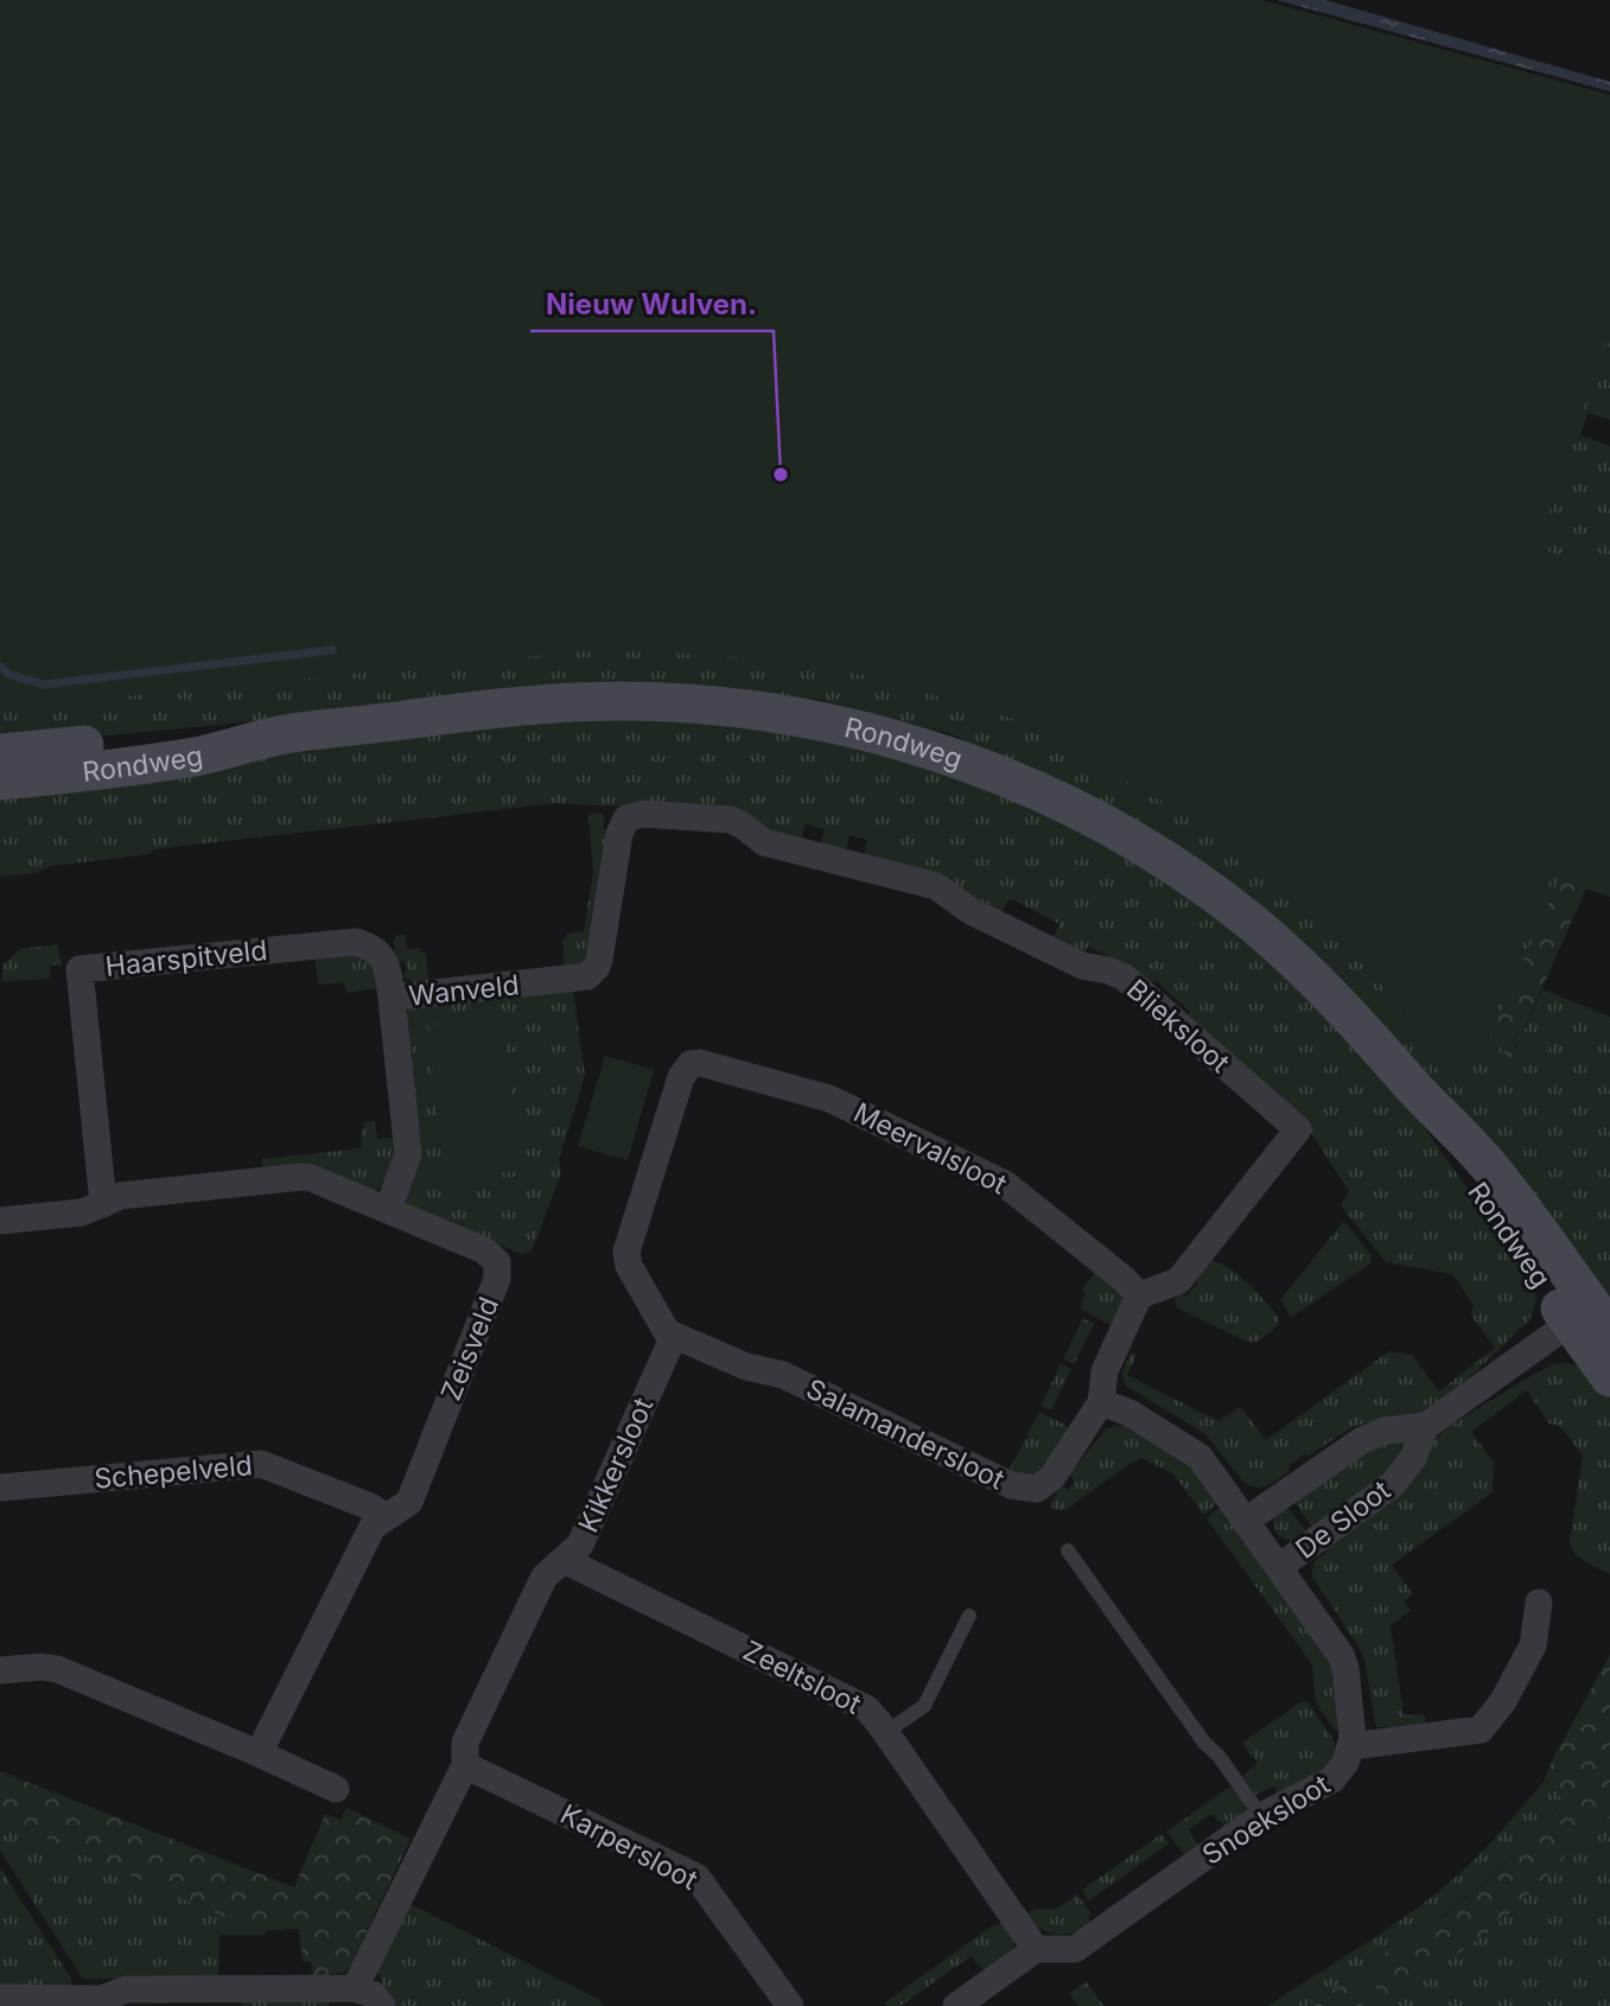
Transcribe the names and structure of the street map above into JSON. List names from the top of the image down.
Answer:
{
  "streets": {
    "main road": ["Rondweg"],
    "street": [
      "Haarspitveld",
      "Wanveld",
      "Blieksloot",
      "Meervalsloot",
      "Zeisveld",
      "Salamandersloot",
      "Kikkersloot",
      "Schepelveld",
      "De Sloot",
      "Zeeltsloot",
      "Snoeksloot",
      "Karpersloot"
    ]
  },
  "crossings": [
    ["Rondweg", "De Sloot"],
    ["Haarspitveld", "Wanveld"],
    ["Haarspitveld", "Zeisveld"],
    ["Wanveld", "Blieksloot"],
    ["Wanveld", "Zeisveld"],
    ["Blieksloot", "Meervalsloot"],
    ["Meervalsloot", "Salamandersloot"],
    ["Meervalsloot", "Kikkersloot"],
    ["Zeisveld", "Schepelveld"],
    ["Salamandersloot", "Kikkersloot"],
    ["Salamandersloot", "Snoeksloot"],
    ["Kikkersloot", "Zeeltsloot"],
    ["Kikkersloot", "Karpersloot"],
    ["De Sloot", "Snoeksloot"],
    ["Zeeltsloot", "Snoeksloot"]
  ],
  "places": ["Nieuw Wulven."]
}
